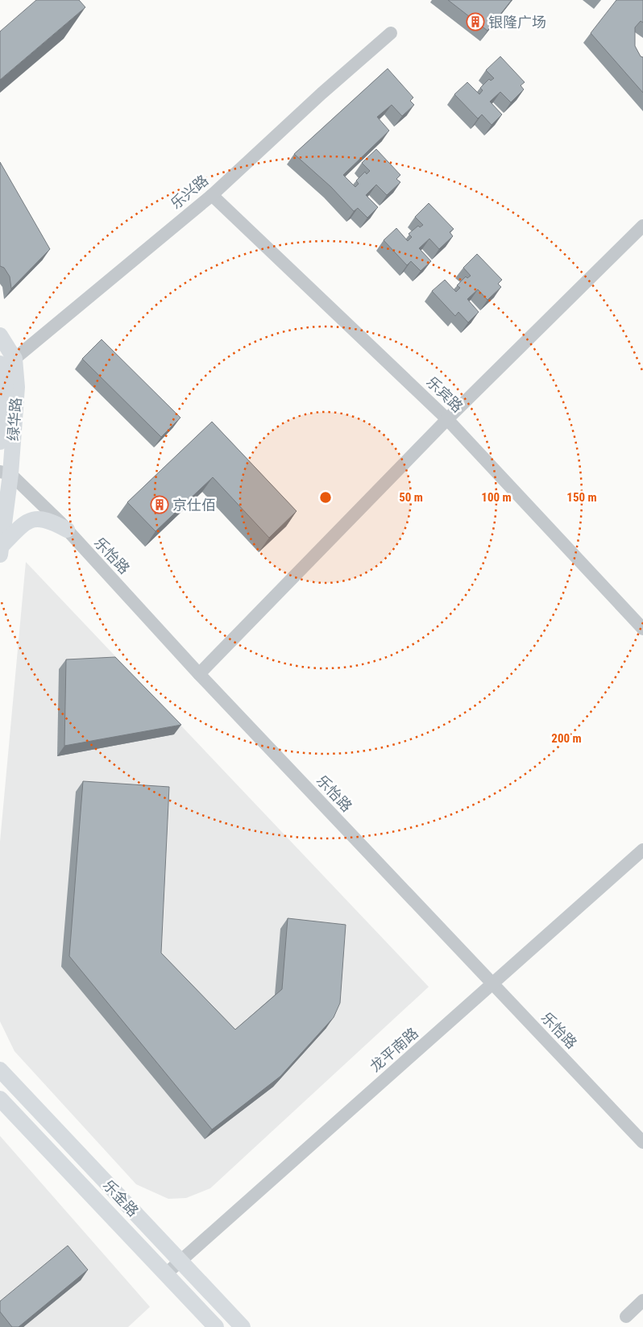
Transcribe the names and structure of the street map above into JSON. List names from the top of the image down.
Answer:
{
  "streets": {
    "main road": ["绿华路", "乐金路"],
    "street": [
      "乐兴路",
      "乐宾路",
      "乐怡路",
      "龙平南路"
    ]
  },
  "crossings": [
    ["乐兴路", "乐宾路"],
    ["乐兴路", "绿华路"],
    ["绿华路", "乐怡路"],
    ["乐怡路", "龙平南路"],
    ["龙平南路", "乐金路"]
  ],
  "places": {
    "building": ["银隆广场", "京仕佰"]
  },
  "rings": [
    "50 m",
    "100 m",
    "150 m",
    "200 m"
  ]
}
